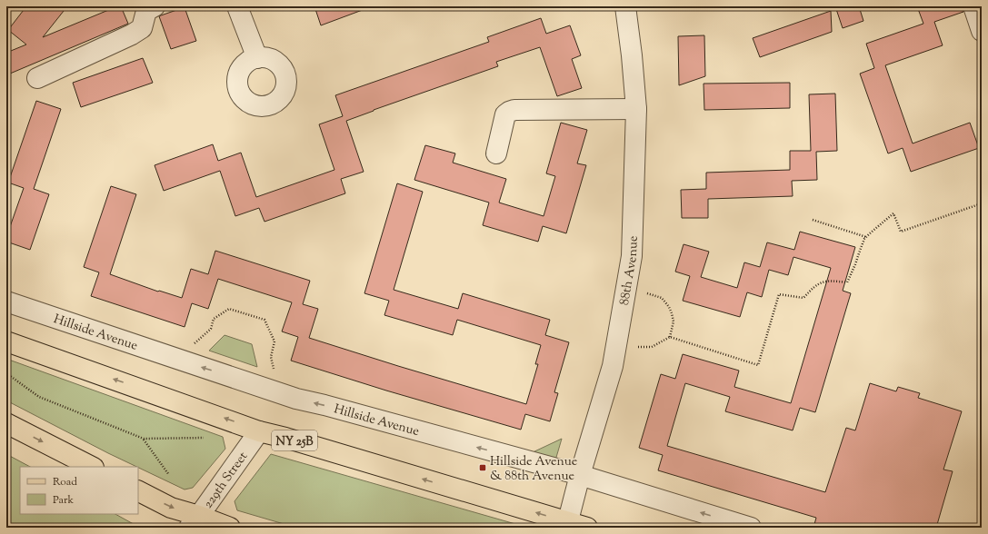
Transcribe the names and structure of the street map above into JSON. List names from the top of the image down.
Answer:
{
  "streets": {
    "main road": ["NY 25B"],
    "street": ["88th Avenue", "Hillside Avenue", "229th Street"]
  },
  "crossings": [
    ["88th Avenue", "Hillside Avenue"],
    ["88th Avenue", "NY 25B"],
    ["NY 25B", "229th Street"]
  ],
  "one_way": ["Hillside Avenue"],
  "places": {
    "transit": ["Hillside Avenue & 88th Avenue"]
  },
  "legend": ["Road", "Park"]
}
